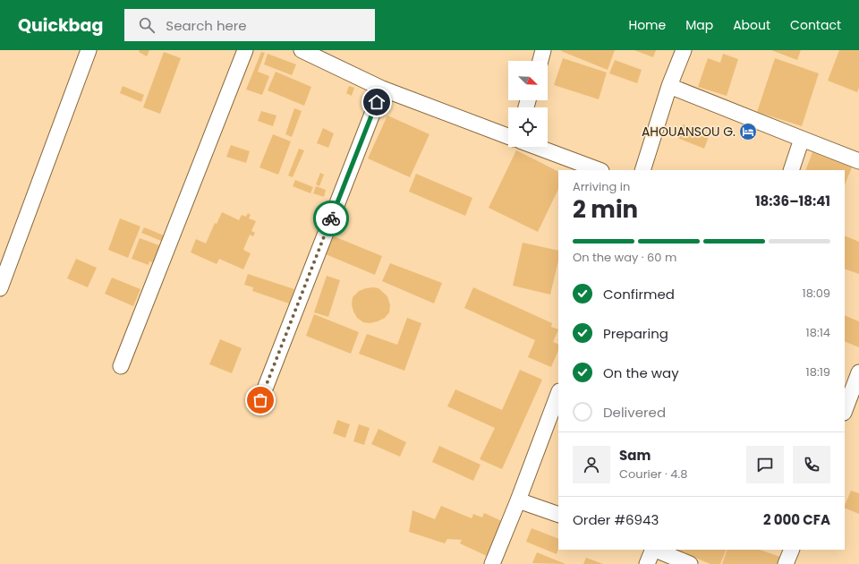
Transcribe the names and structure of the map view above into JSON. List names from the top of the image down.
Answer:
{
  "places": {
    "hotel": ["AHOUANSOU G."]
  },
  "north": "bottom right",
  "page": {
    "header": "Quickbag",
    "search": "Search here",
    "nav": [
      "Home",
      "Map",
      "About",
      "Contact"
    ],
    "heading": ["2 min", "Arriving in", "18:36–18:41"],
    "panel": [
      "Sam",
      "Courier · 4.8",
      "Order #6943",
      "2 000 CFA"
    ],
    "bar": "On the way · 60 m",
    "list": [
      ["Confirmed", "18:09"],
      ["Preparing", "18:14"],
      ["On the way", "18:19"],
      "Delivered"
    ]
  }
}
